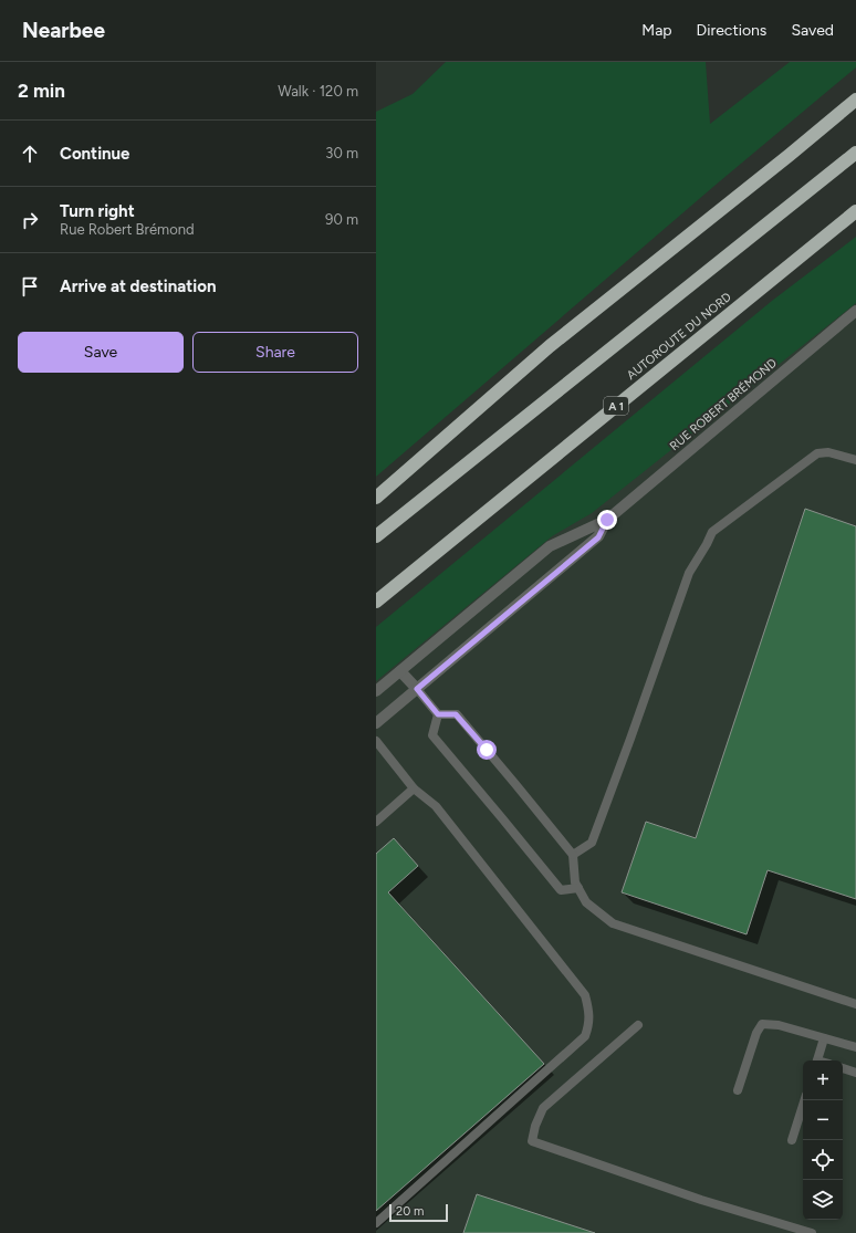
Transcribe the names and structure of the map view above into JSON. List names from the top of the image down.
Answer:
{
  "streets": {
    "highway": ["AUTOROUTE DU NORD", "A 1"],
    "street": ["RUE ROBERT BRÉMOND"]
  },
  "scale_bar": "20 m",
  "page": {
    "header": "Nearbee",
    "nav": ["Map", "Directions", "Saved"],
    "heading": ["2 min", "Walk · 120 m"],
    "list": [
      ["Continue", "30 m"],
      ["Turn right", "Rue Robert Brémond", "90 m"],
      "Arrive at destination"
    ],
    "buttons": ["Save", "Share"],
    "map_buttons": ["+", "−"],
    "scale": "20 m"
  }
}
